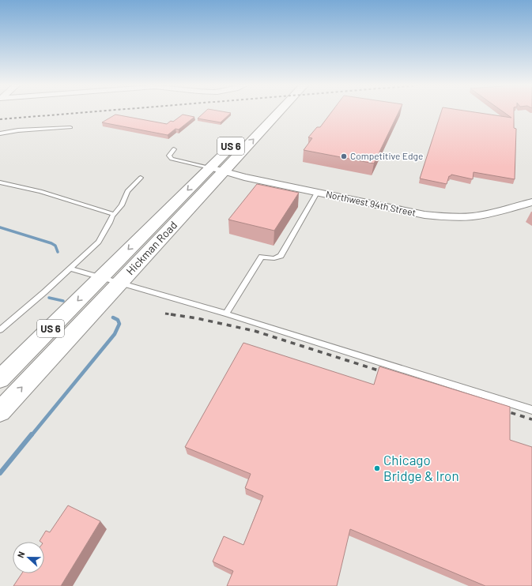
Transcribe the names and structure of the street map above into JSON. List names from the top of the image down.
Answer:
{
  "streets": {
    "main road": ["US 6", "Hickman Road"],
    "street": ["Northwest 94th Street"]
  },
  "crossings": [
    ["Northwest 94th Street", "Hickman Road"]
  ],
  "places": ["Competitive Edge", "Chicago Bridge & Iron"],
  "north": "left"
}
